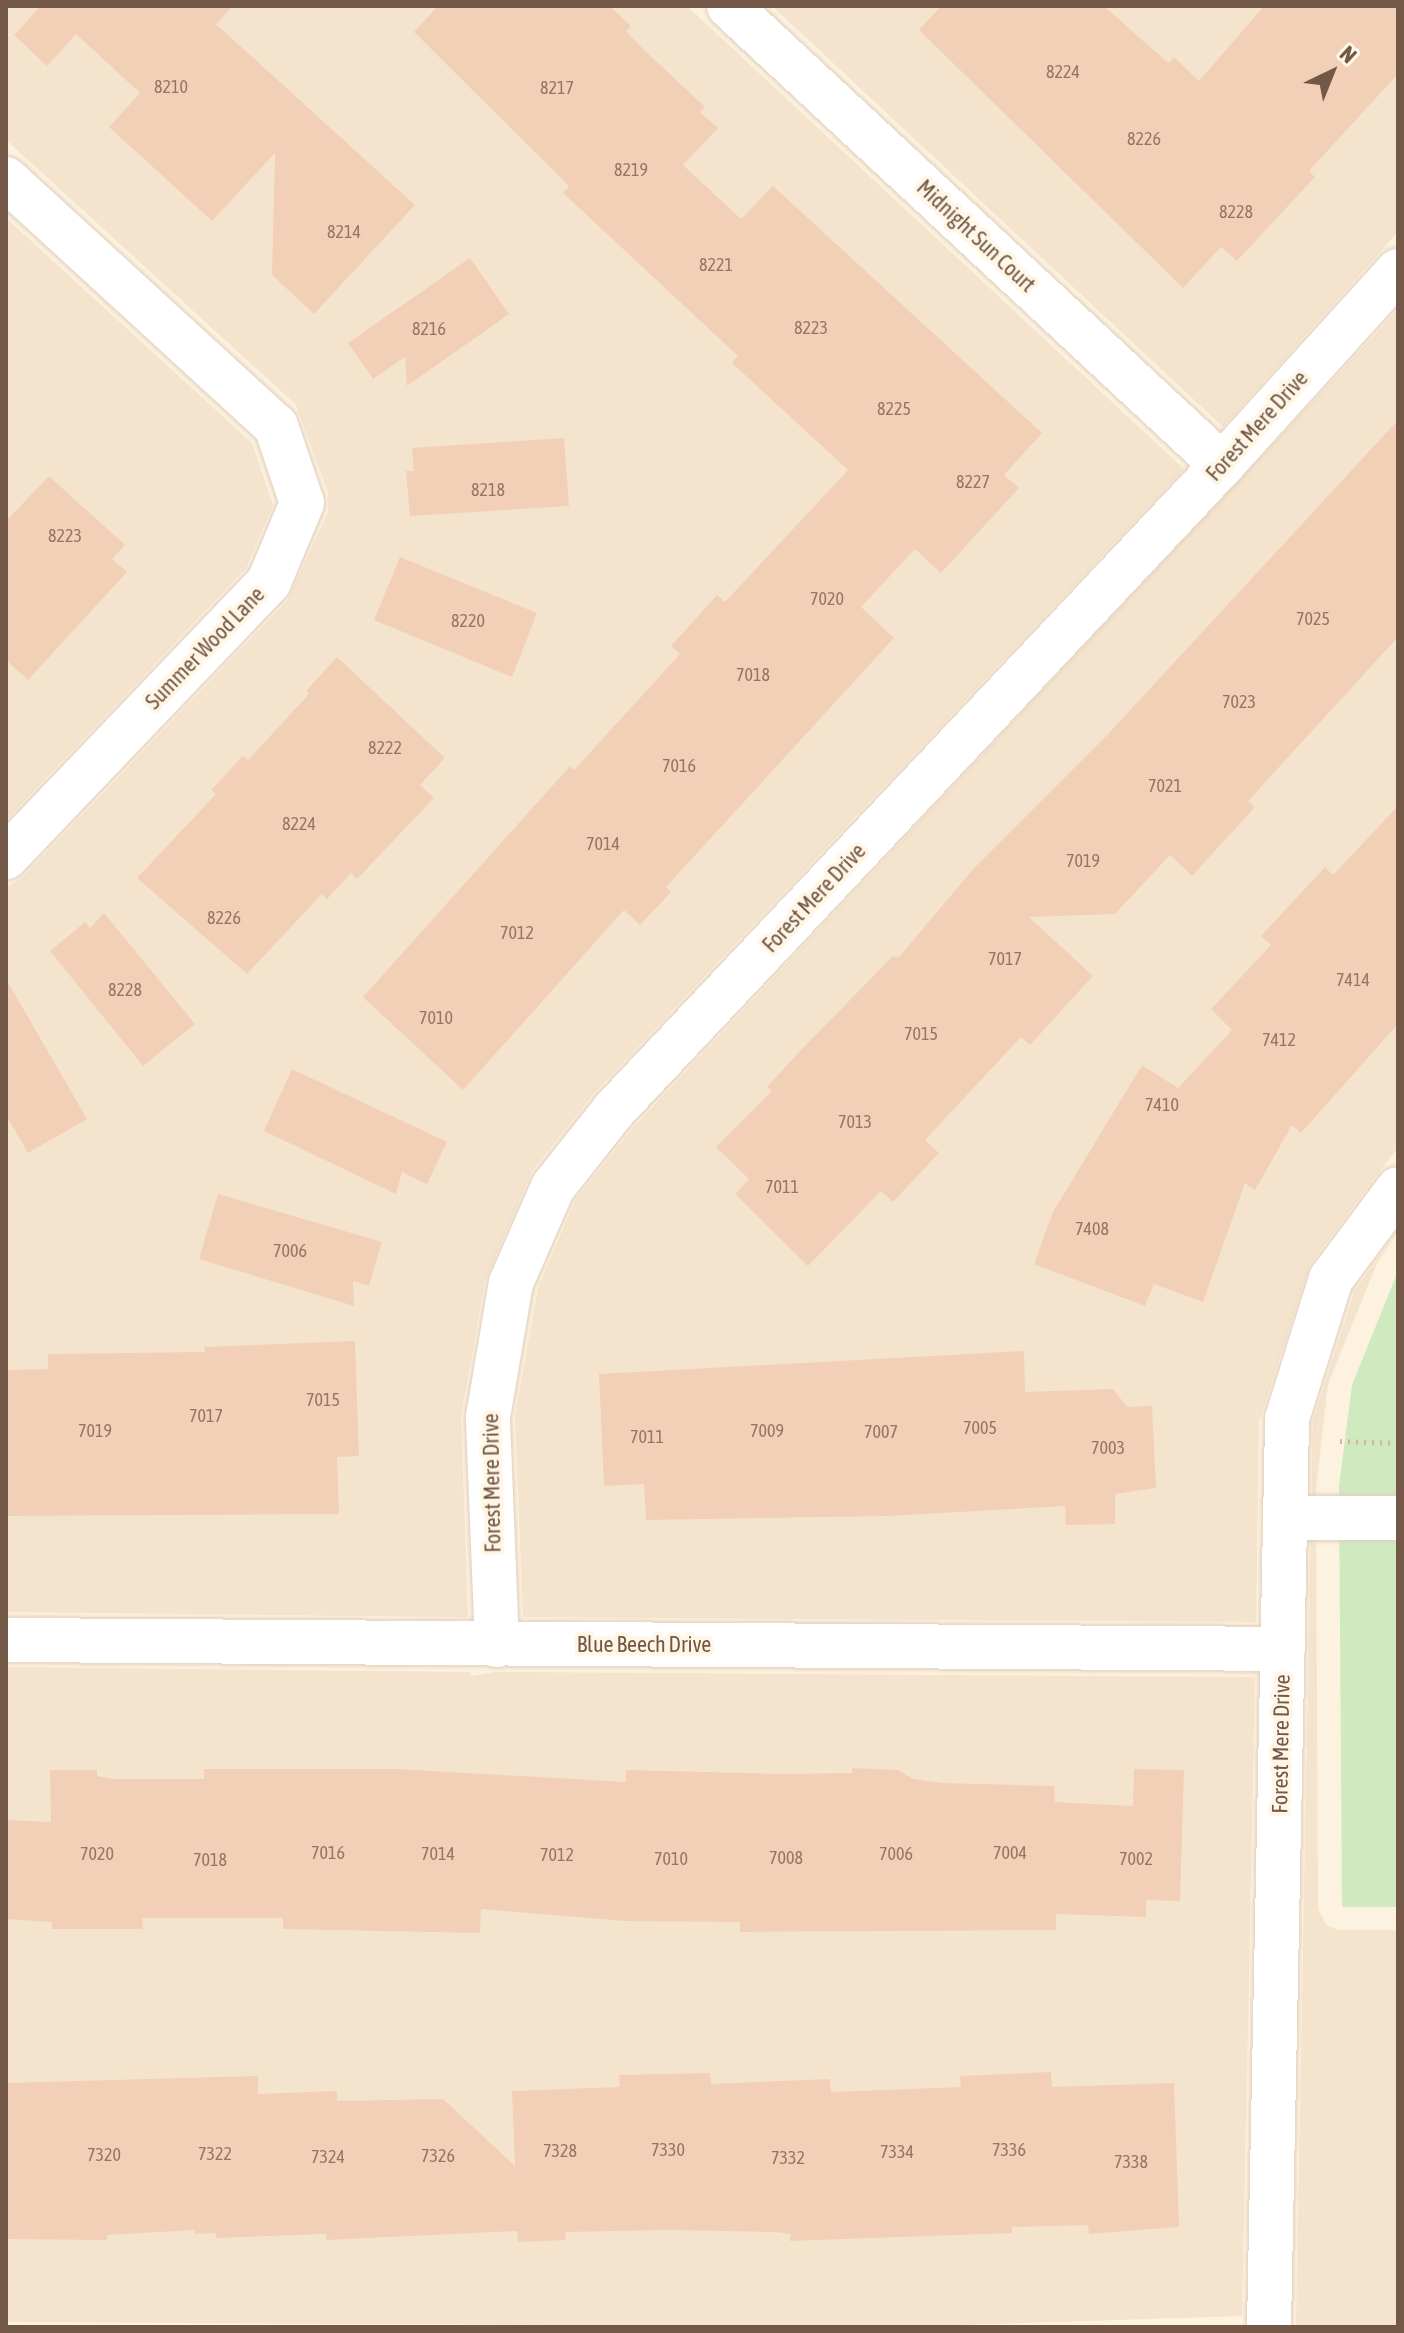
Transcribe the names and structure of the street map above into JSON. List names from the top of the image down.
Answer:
{
  "streets": {
    "street": [
      "Midnight Sun Court",
      "Forest Mere Drive",
      "Summer Wood Lane",
      "Blue Beech Drive"
    ]
  },
  "crossings": [
    ["Midnight Sun Court", "Forest Mere Drive"],
    ["Forest Mere Drive", "Blue Beech Drive"]
  ],
  "house_numbers": [
    "8224",
    "8210",
    "8217",
    "8226",
    "8219",
    "8228",
    "8214",
    "8221",
    "8223",
    "8216",
    "8225",
    "8227",
    "8218",
    "8223",
    "7020",
    "7025",
    "8220",
    "7018",
    "7023",
    "8222",
    "7016",
    "7021",
    "8224",
    "7014",
    "7019",
    "8226",
    "7012",
    "7017",
    "7414",
    "8228",
    "7010",
    "7015",
    "7412",
    "7410",
    "7013",
    "7011",
    "7408",
    "7006",
    "7015",
    "7017",
    "7005",
    "7019",
    "7009",
    "7007",
    "7011",
    "7003",
    "7016",
    "7004",
    "7020",
    "7014",
    "7006",
    "7012",
    "7008",
    "7010",
    "7002",
    "7018",
    "7330",
    "7336",
    "7328",
    "7334",
    "7322",
    "7320",
    "7326",
    "7324",
    "7332",
    "7338"
  ],
  "north": "top right"
}
